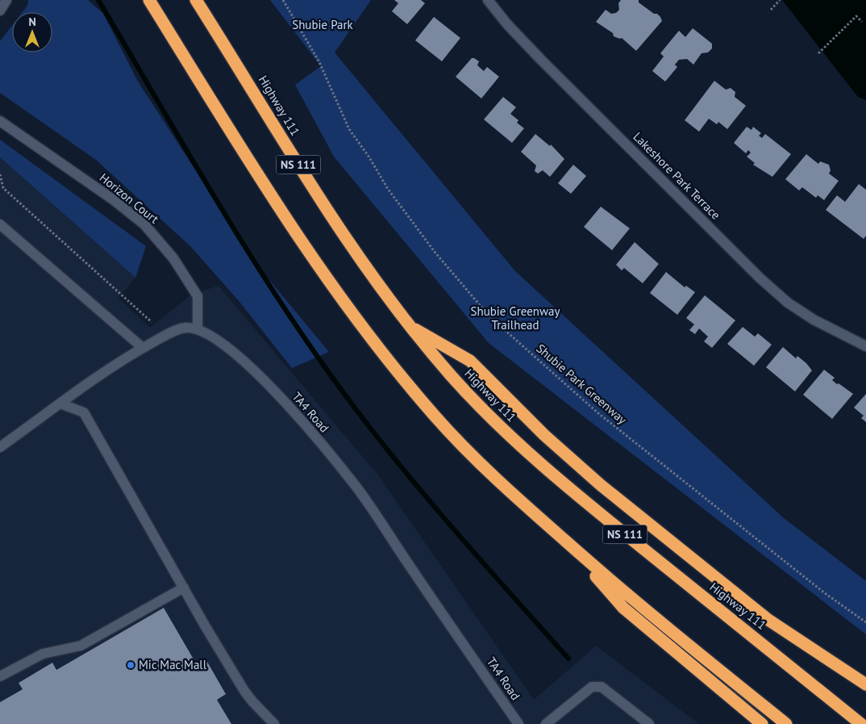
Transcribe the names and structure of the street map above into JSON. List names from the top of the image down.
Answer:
{
  "streets": {
    "highway": ["Highway 111", "NS 111"],
    "street": ["Lakeshore Park Terrace", "Horizon Court", "TA4 Road"],
    "path": ["Shubie Park Greenway"]
  },
  "crossings": [
    ["Horizon Court", "TA4 Road"]
  ],
  "parks": ["Shubie Park", "Shubie Greenway Trailhead"],
  "places": ["Mic Mac Mall"],
  "north": "top"
}
